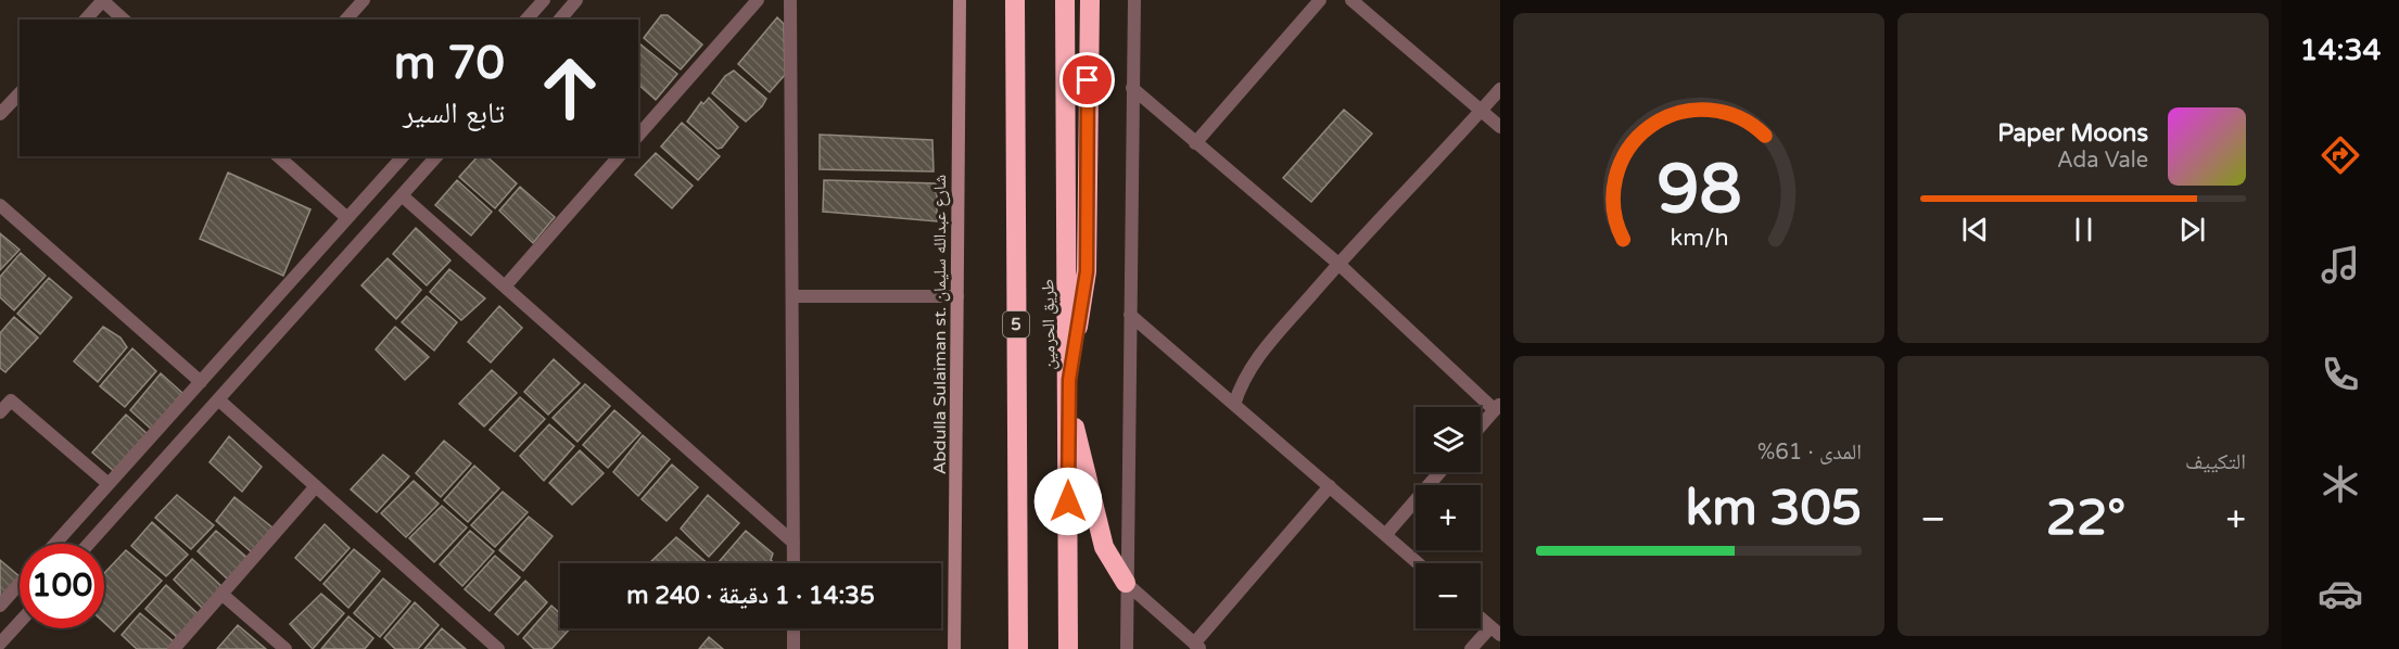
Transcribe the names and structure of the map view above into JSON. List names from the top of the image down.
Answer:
{
  "streets": {
    "highway": ["5", "طريق الحرمين"],
    "main road": ["Abdulla Sulaiman st. شارع عبدالله سليمان"]
  },
  "page": {
    "tabs": "14:34",
    "turn": ["70 m", "تابع السير"],
    "song": ["Paper Moons", "Ada Vale"],
    "tile": [
      "التكييف",
      ["المدى · 61%", "305 km"]
    ],
    "map_buttons": ["+", "−"],
    "heat": ["−", "22°", "+"],
    "limit": "100",
    "trip": "14:35 · 1 دقيقة · 240 m",
    "gauge": ["98", "km/h"]
  }
}
